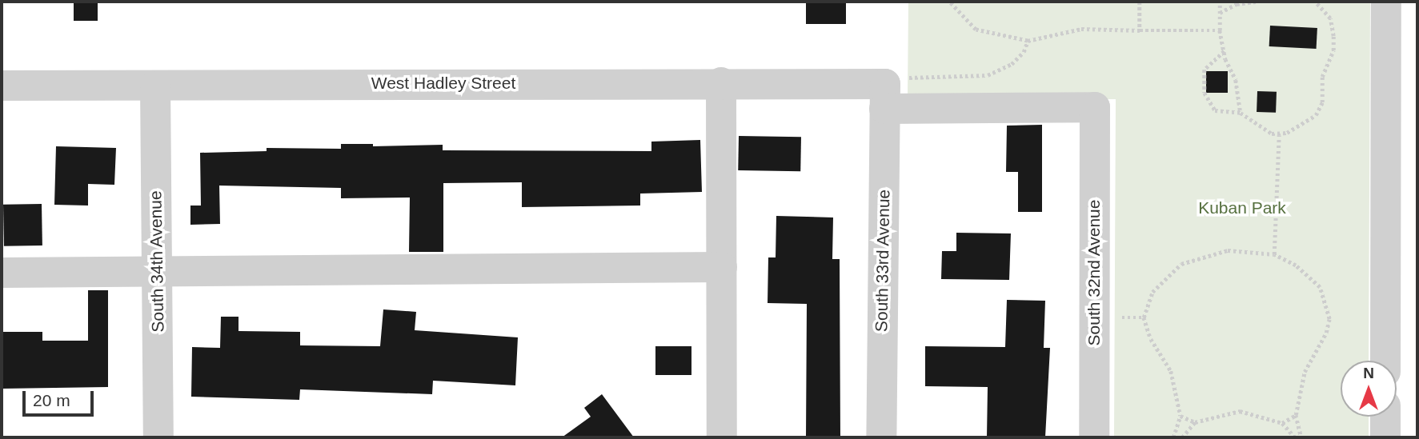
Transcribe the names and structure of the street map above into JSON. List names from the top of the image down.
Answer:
{
  "streets": {
    "street": [
      "West Hadley Street",
      "South 33rd Avenue",
      "South 34th Avenue",
      "South 32nd Avenue"
    ]
  },
  "crossings": [
    ["West Hadley Street", "South 33rd Avenue"],
    ["West Hadley Street", "South 34th Avenue"],
    ["West Hadley Street", "South 32nd Avenue"]
  ],
  "parks": ["Kuban Park"],
  "scale_bar": "20 m",
  "north": "top"
}
